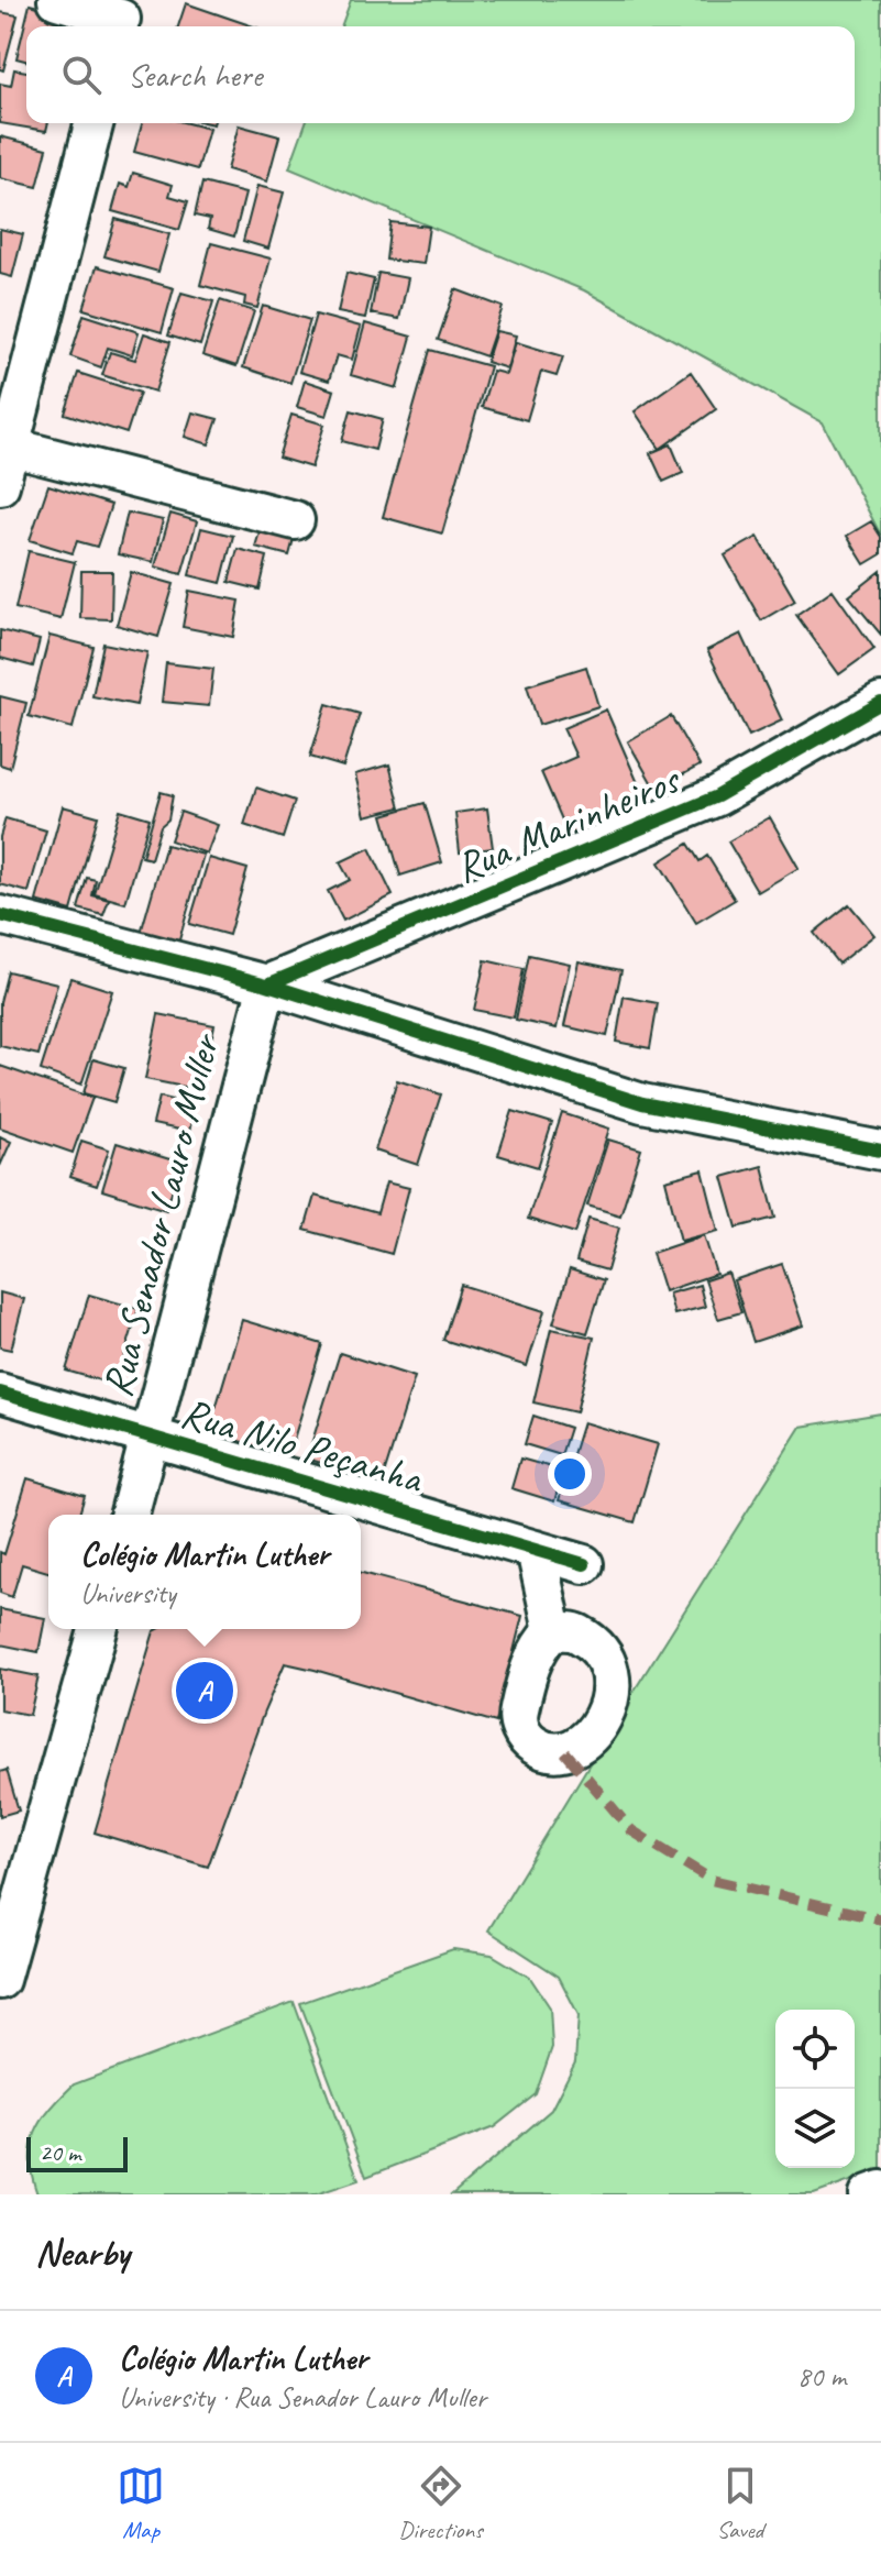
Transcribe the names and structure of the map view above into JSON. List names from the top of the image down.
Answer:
{
  "streets": {
    "street": ["Rua Marinheiros", "Rua Senador Lauro Muller", "Rua Nilo Peçanha"]
  },
  "crossings": [
    ["Rua Marinheiros", "Rua Senador Lauro Muller"],
    ["Rua Senador Lauro Muller", "Rua Nilo Peçanha"]
  ],
  "scale_bar": "20 m",
  "page": {
    "search": "Search here",
    "popup": ["Colégio Martin Luther", "University"],
    "pins": "A",
    "scale": "20 m",
    "heading": "Nearby",
    "list": [
      {
        "mark": "A",
        "name": "Colégio Martin Luther",
        "note": "University · Rua Senador Lauro Muller",
        "value": "80 m"
      }
    ],
    "nav": ["Map", "Directions", "Saved"]
  }
}
